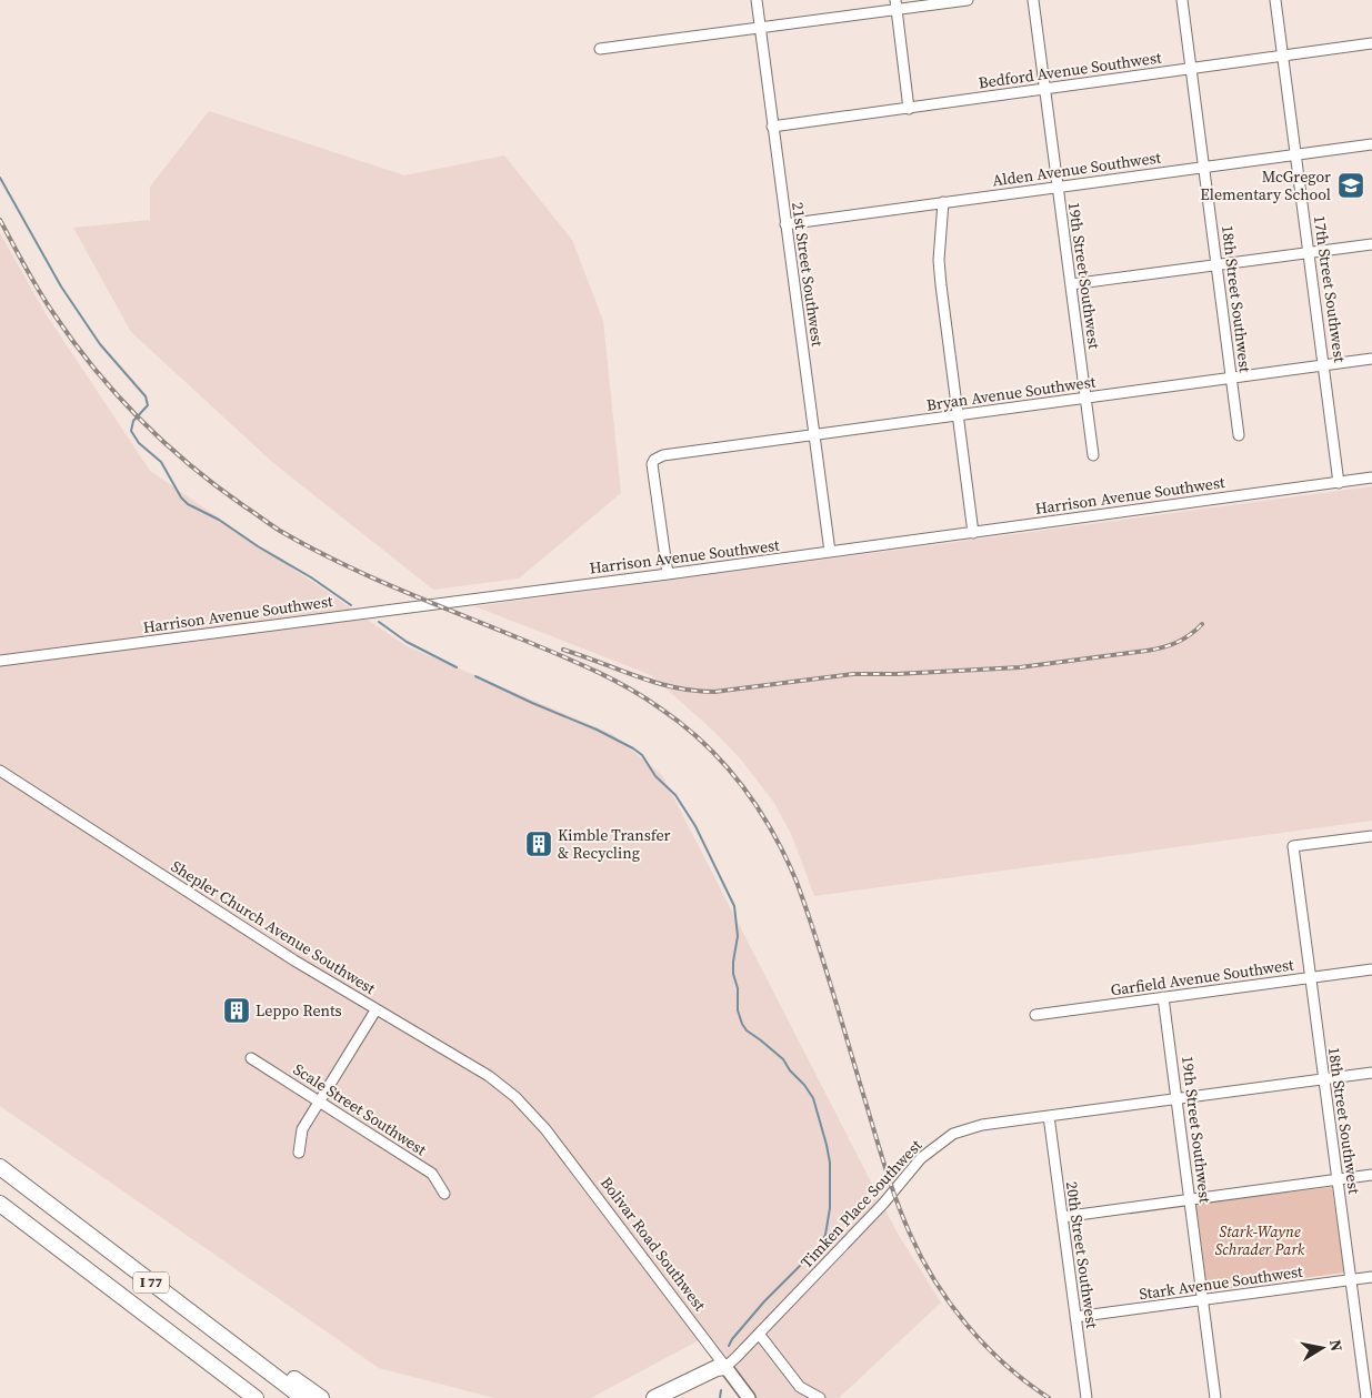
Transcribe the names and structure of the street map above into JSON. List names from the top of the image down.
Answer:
{
  "streets": {
    "highway": ["I 77"],
    "main road": ["Bolivar Road Southwest"],
    "street": [
      "Bedford Avenue Southwest",
      "Alden Avenue Southwest",
      "21st Street Southwest",
      "19th Street Southwest",
      "17th Street Southwest",
      "18th Street Southwest",
      "Bryan Avenue Southwest",
      "Harrison Avenue Southwest",
      "Shepler Church Avenue Southwest",
      "Garfield Avenue Southwest",
      "Scale Street Southwest",
      "Timken Place Southwest",
      "20th Street Southwest",
      "Stark Avenue Southwest"
    ]
  },
  "crossings": [
    ["Bedford Avenue Southwest", "21st Street Southwest"],
    ["Bedford Avenue Southwest", "19th Street Southwest"],
    ["Bedford Avenue Southwest", "17th Street Southwest"],
    ["Bedford Avenue Southwest", "18th Street Southwest"],
    ["Alden Avenue Southwest", "21st Street Southwest"],
    ["Alden Avenue Southwest", "19th Street Southwest"],
    ["Alden Avenue Southwest", "17th Street Southwest"],
    ["Alden Avenue Southwest", "18th Street Southwest"],
    ["21st Street Southwest", "Bryan Avenue Southwest"],
    ["21st Street Southwest", "Harrison Avenue Southwest"],
    ["19th Street Southwest", "Bryan Avenue Southwest"],
    ["19th Street Southwest", "Garfield Avenue Southwest"],
    ["19th Street Southwest", "Timken Place Southwest"],
    ["19th Street Southwest", "Stark Avenue Southwest"],
    ["17th Street Southwest", "Bryan Avenue Southwest"],
    ["17th Street Southwest", "Harrison Avenue Southwest"],
    ["18th Street Southwest", "Bryan Avenue Southwest"],
    ["18th Street Southwest", "Garfield Avenue Southwest"],
    ["18th Street Southwest", "Timken Place Southwest"],
    ["18th Street Southwest", "Stark Avenue Southwest"],
    ["Bryan Avenue Southwest", "Harrison Avenue Southwest"],
    ["Shepler Church Avenue Southwest", "Bolivar Road Southwest"],
    ["Timken Place Southwest", "Bolivar Road Southwest"],
    ["Timken Place Southwest", "20th Street Southwest"],
    ["20th Street Southwest", "Stark Avenue Southwest"]
  ],
  "parks": ["Stark-Wayne Schrader Park"],
  "places": {
    "school or university": ["McGregor Elementary School"],
    "building": ["Kimble Transfer & Recycling", "Leppo Rents"]
  },
  "north": "right"
}
